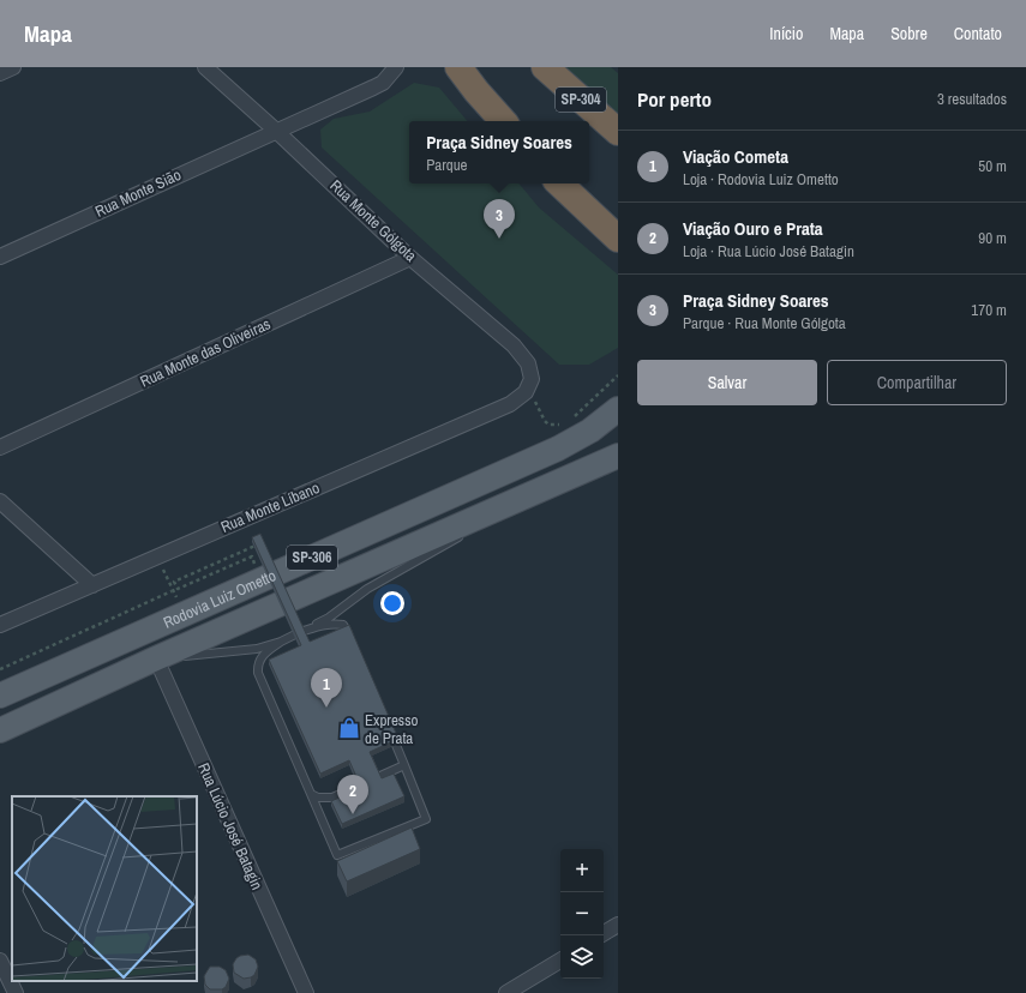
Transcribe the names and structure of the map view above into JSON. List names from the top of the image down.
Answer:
{
  "streets": {
    "highway": ["SP-304"],
    "main road": ["SP-306", "Rodovia Luiz Ometto"],
    "street": [
      "Rua Monte Sião",
      "Rua Monte Gólgota",
      "Rua Monte das Oliveiras",
      "Rua Monte Líbano",
      "Rua Lúcio José Batagin"
    ]
  },
  "crossings": [
    ["Rua Monte Sião", "Rua Monte Gólgota"],
    ["Rua Monte Gólgota", "Rua Monte das Oliveiras"],
    ["Rua Monte Gólgota", "Rua Monte Líbano"],
    ["Rodovia Luiz Ometto", "Rua Lúcio José Batagin"]
  ],
  "places": {
    "shop": ["Expresso de Prata"]
  },
  "page": {
    "header": "Mapa",
    "nav": [
      "Início",
      "Mapa",
      "Sobre",
      "Contato"
    ],
    "heading": ["Por perto", "3 resultados"],
    "popup": ["Praça Sidney Soares", "Parque"],
    "list": [
      {
        "mark": "1",
        "name": "Viação Cometa",
        "note": "Loja · Rodovia Luiz Ometto",
        "value": "50 m"
      },
      {
        "mark": "2",
        "name": "Viação Ouro e Prata",
        "note": "Loja · Rua Lúcio José Batagin",
        "value": "90 m"
      },
      {
        "mark": "3",
        "name": "Praça Sidney Soares",
        "note": "Parque · Rua Monte Gólgota",
        "value": "170 m"
      }
    ],
    "pins": ["3", "1", "2"],
    "buttons": ["Salvar", "Compartilhar"],
    "map_buttons": ["+", "−"]
  }
}
